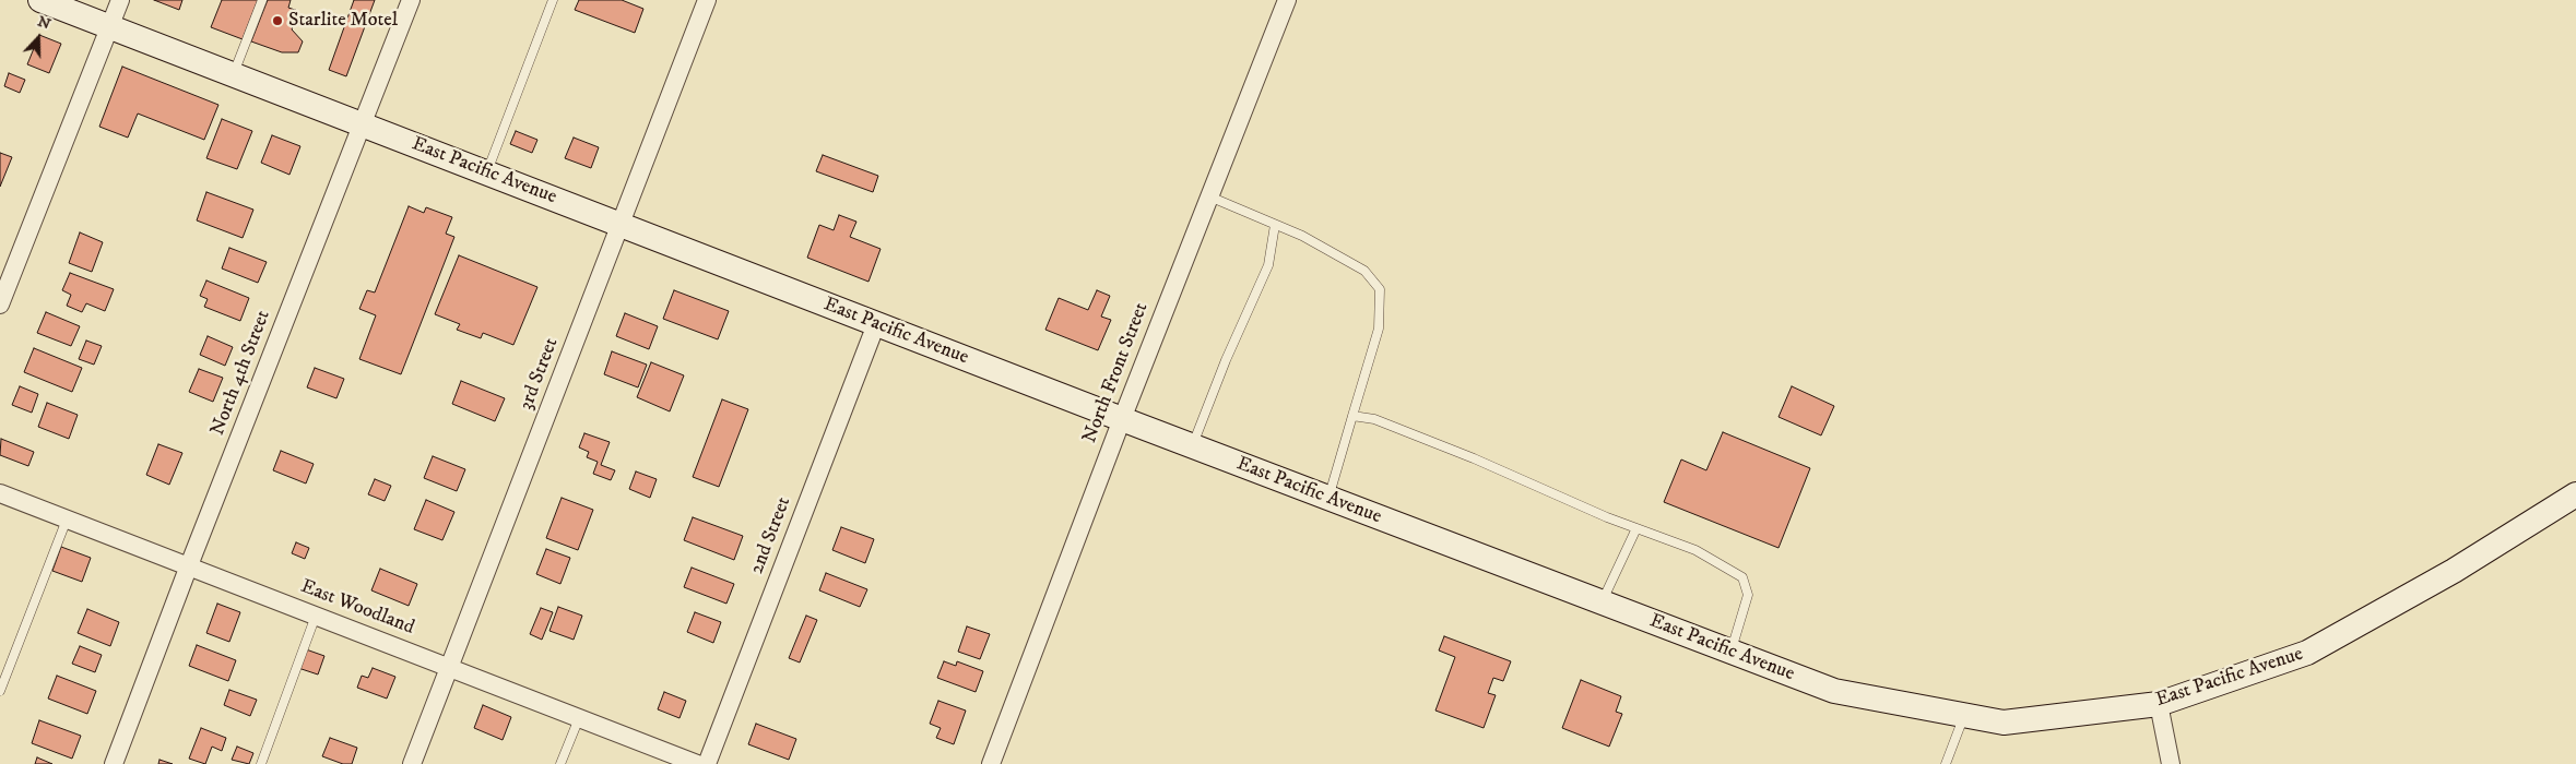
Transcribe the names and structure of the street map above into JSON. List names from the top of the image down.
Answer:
{
  "streets": {
    "main road": ["East Pacific Avenue"],
    "street": [
      "North 4th Street",
      "North Front Street",
      "3rd Street",
      "2nd Street",
      "East Woodland"
    ]
  },
  "crossings": [
    ["East Pacific Avenue", "North 4th Street"],
    ["East Pacific Avenue", "North Front Street"],
    ["East Pacific Avenue", "3rd Street"],
    ["East Pacific Avenue", "2nd Street"],
    ["North 4th Street", "East Woodland"],
    ["3rd Street", "East Woodland"]
  ],
  "places": ["Starlite Motel"],
  "north": "top"
}
